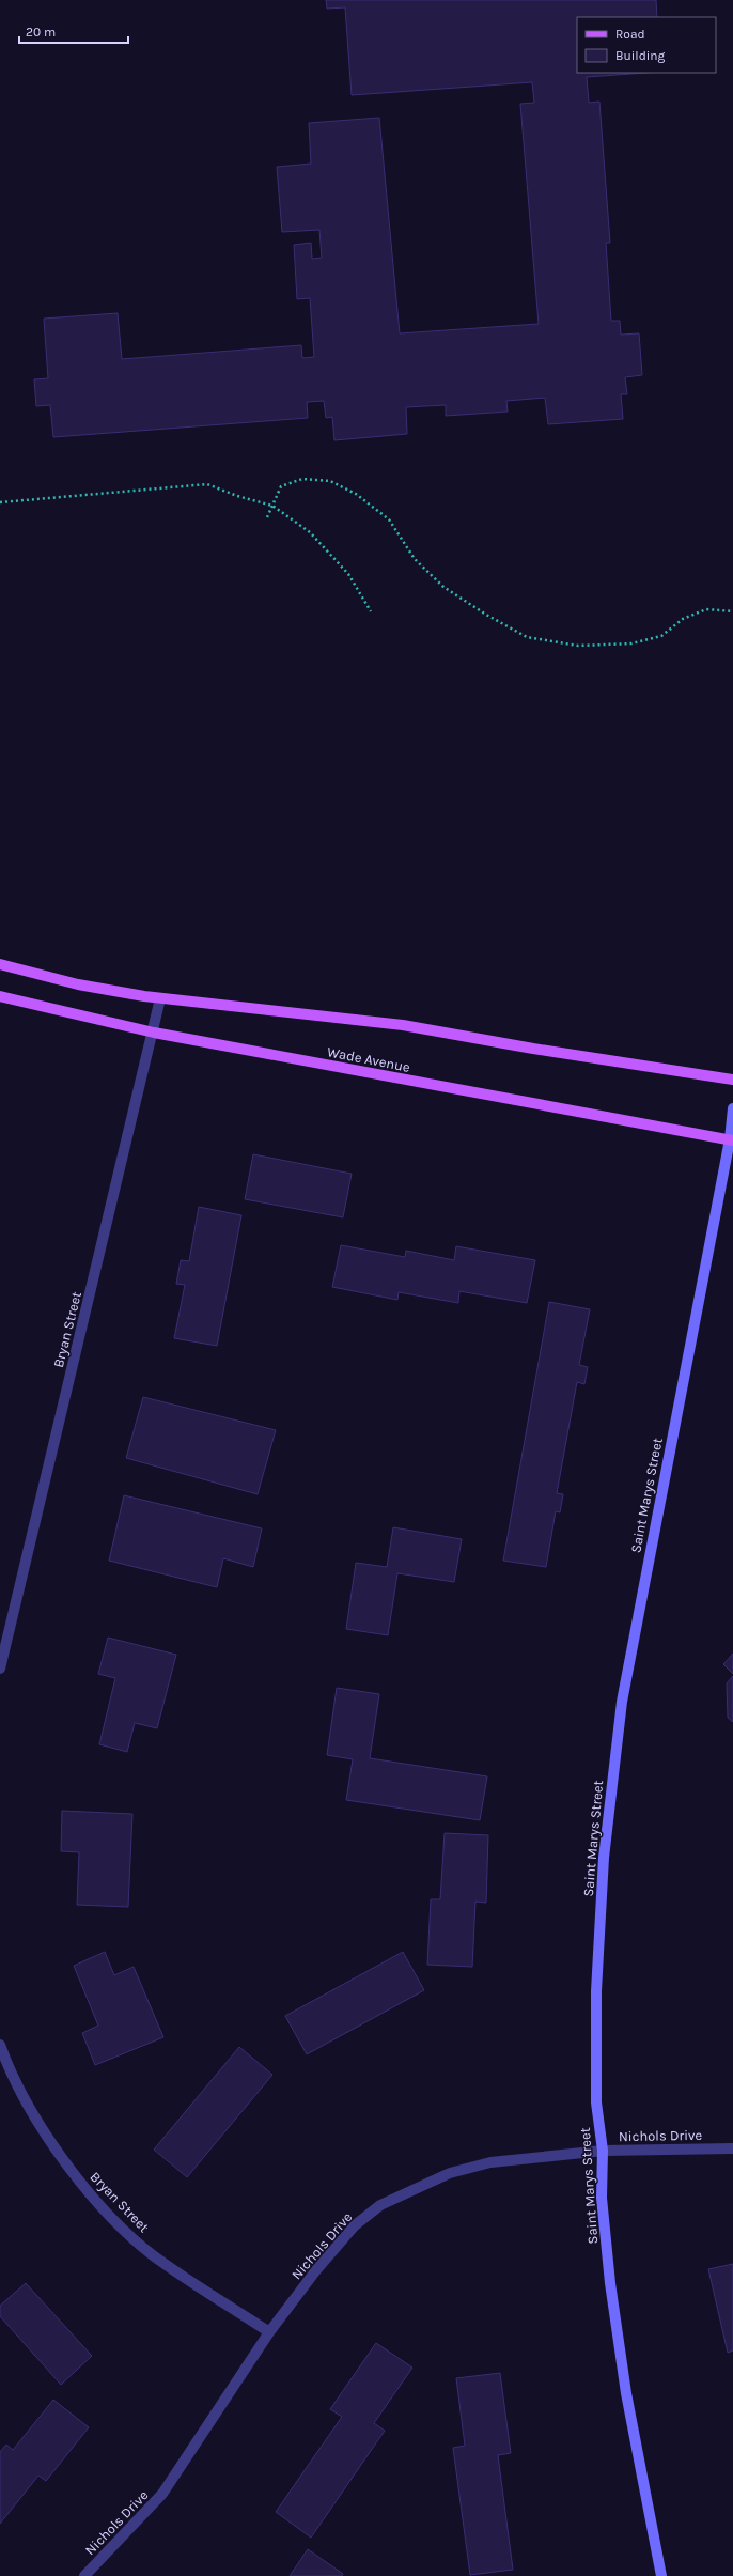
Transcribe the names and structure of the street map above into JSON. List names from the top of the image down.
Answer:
{
  "streets": {
    "main road": ["Wade Avenue", "Saint Marys Street"],
    "street": ["Bryan Street", "Nichols Drive"]
  },
  "crossings": [
    ["Wade Avenue", "Bryan Street"],
    ["Wade Avenue", "Saint Marys Street"],
    ["Bryan Street", "Nichols Drive"],
    ["Saint Marys Street", "Nichols Drive"]
  ],
  "legend": ["Road", "Building"],
  "scale_bar": "20 m"
}
